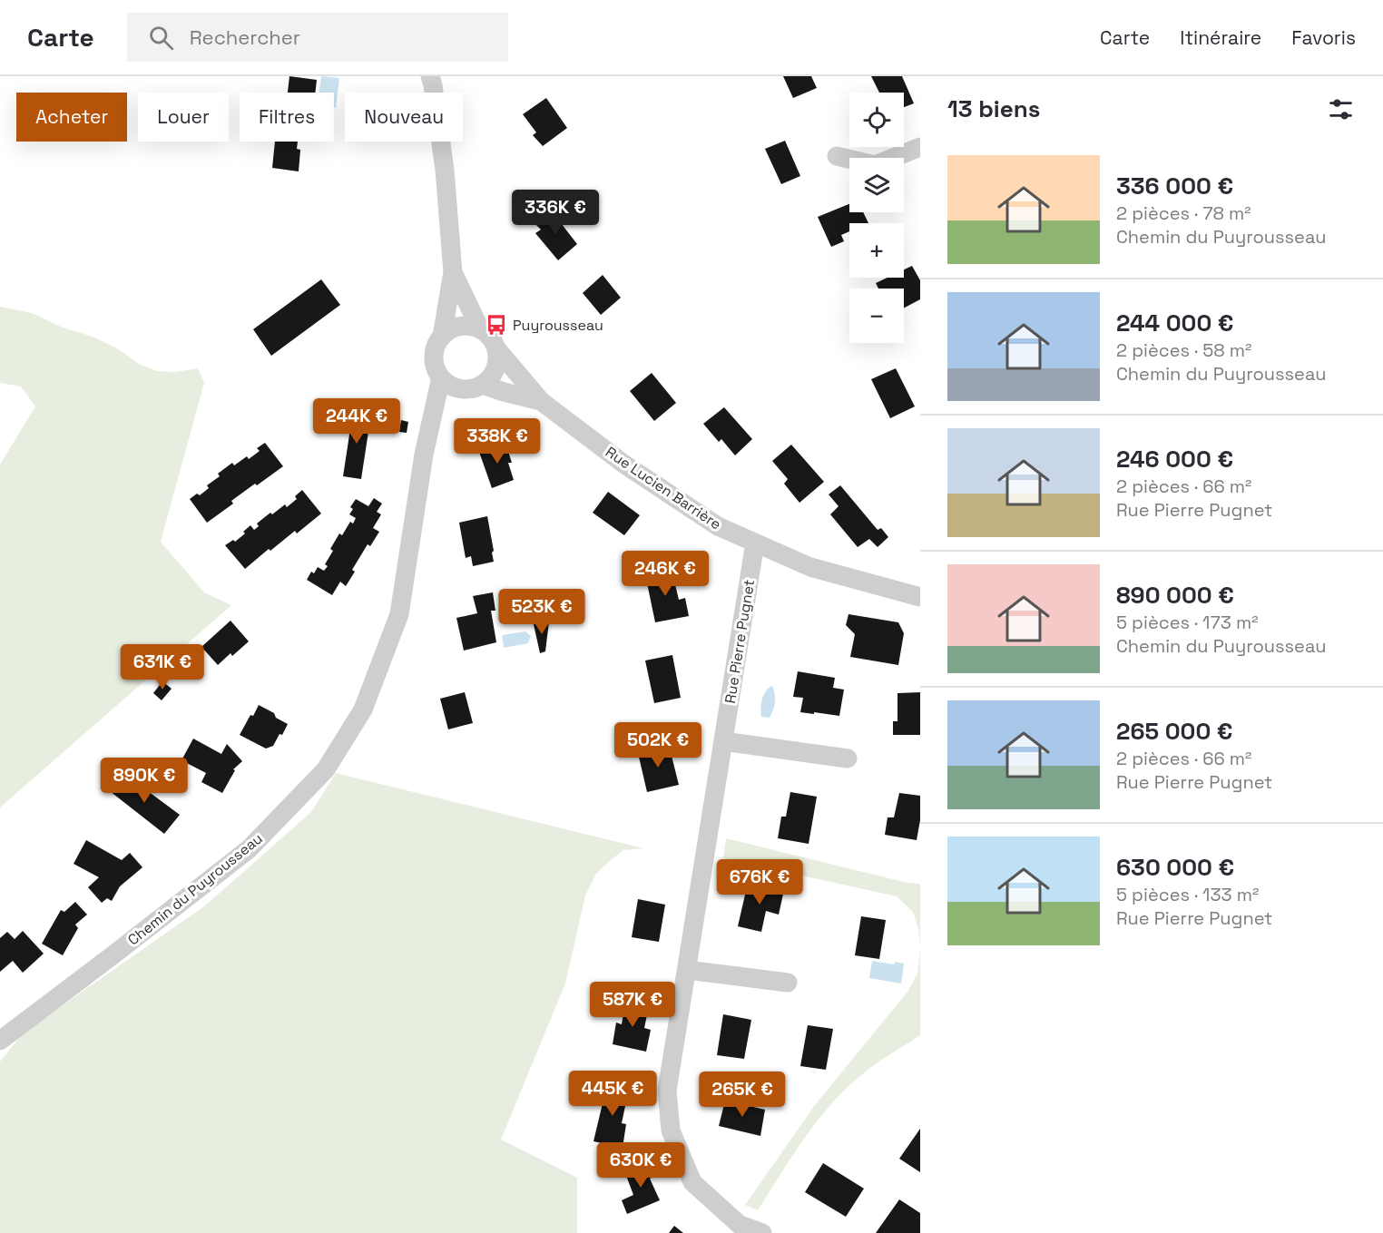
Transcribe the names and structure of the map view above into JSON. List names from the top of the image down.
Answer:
{
  "streets": {
    "street": ["Rue Lucien Barrière", "Rue Pierre Pugnet", "Chemin du Puyrousseau"]
  },
  "crossings": [
    ["Rue Lucien Barrière", "Rue Pierre Pugnet"],
    ["Rue Lucien Barrière", "Chemin du Puyrousseau"]
  ],
  "places": {
    "bus stop": ["Puyrousseau"]
  },
  "page": {
    "header": "Carte",
    "search": "Rechercher",
    "nav": ["Carte", "Itinéraire", "Favoris"],
    "heading": "13 biens",
    "map_buttons": ["+", "−"],
    "chip": [
      "Acheter",
      "Louer",
      "Filtres",
      "Nouveau"
    ],
    "list": [
      {
        "name": "336 000 €",
        "note": "2 pièces · 78 m² · Chemin du Puyrousseau"
      },
      {
        "name": "244 000 €",
        "note": "2 pièces · 58 m² · Chemin du Puyrousseau"
      },
      {
        "name": "246 000 €",
        "note": "2 pièces · 66 m² · Rue Pierre Pugnet"
      },
      {
        "name": "890 000 €",
        "note": "5 pièces · 173 m² · Chemin du Puyrousseau"
      },
      {
        "name": "265 000 €",
        "note": "2 pièces · 66 m² · Rue Pierre Pugnet"
      },
      {
        "name": "630 000 €",
        "note": "5 pièces · 133 m² · Rue Pierre Pugnet"
      }
    ],
    "price": [
      "336K €",
      "244K €",
      "338K €",
      "246K €",
      "523K €",
      "631K €",
      "502K €",
      "890K €",
      "676K €",
      "587K €",
      "445K €",
      "265K €",
      "630K €"
    ]
  }
}
